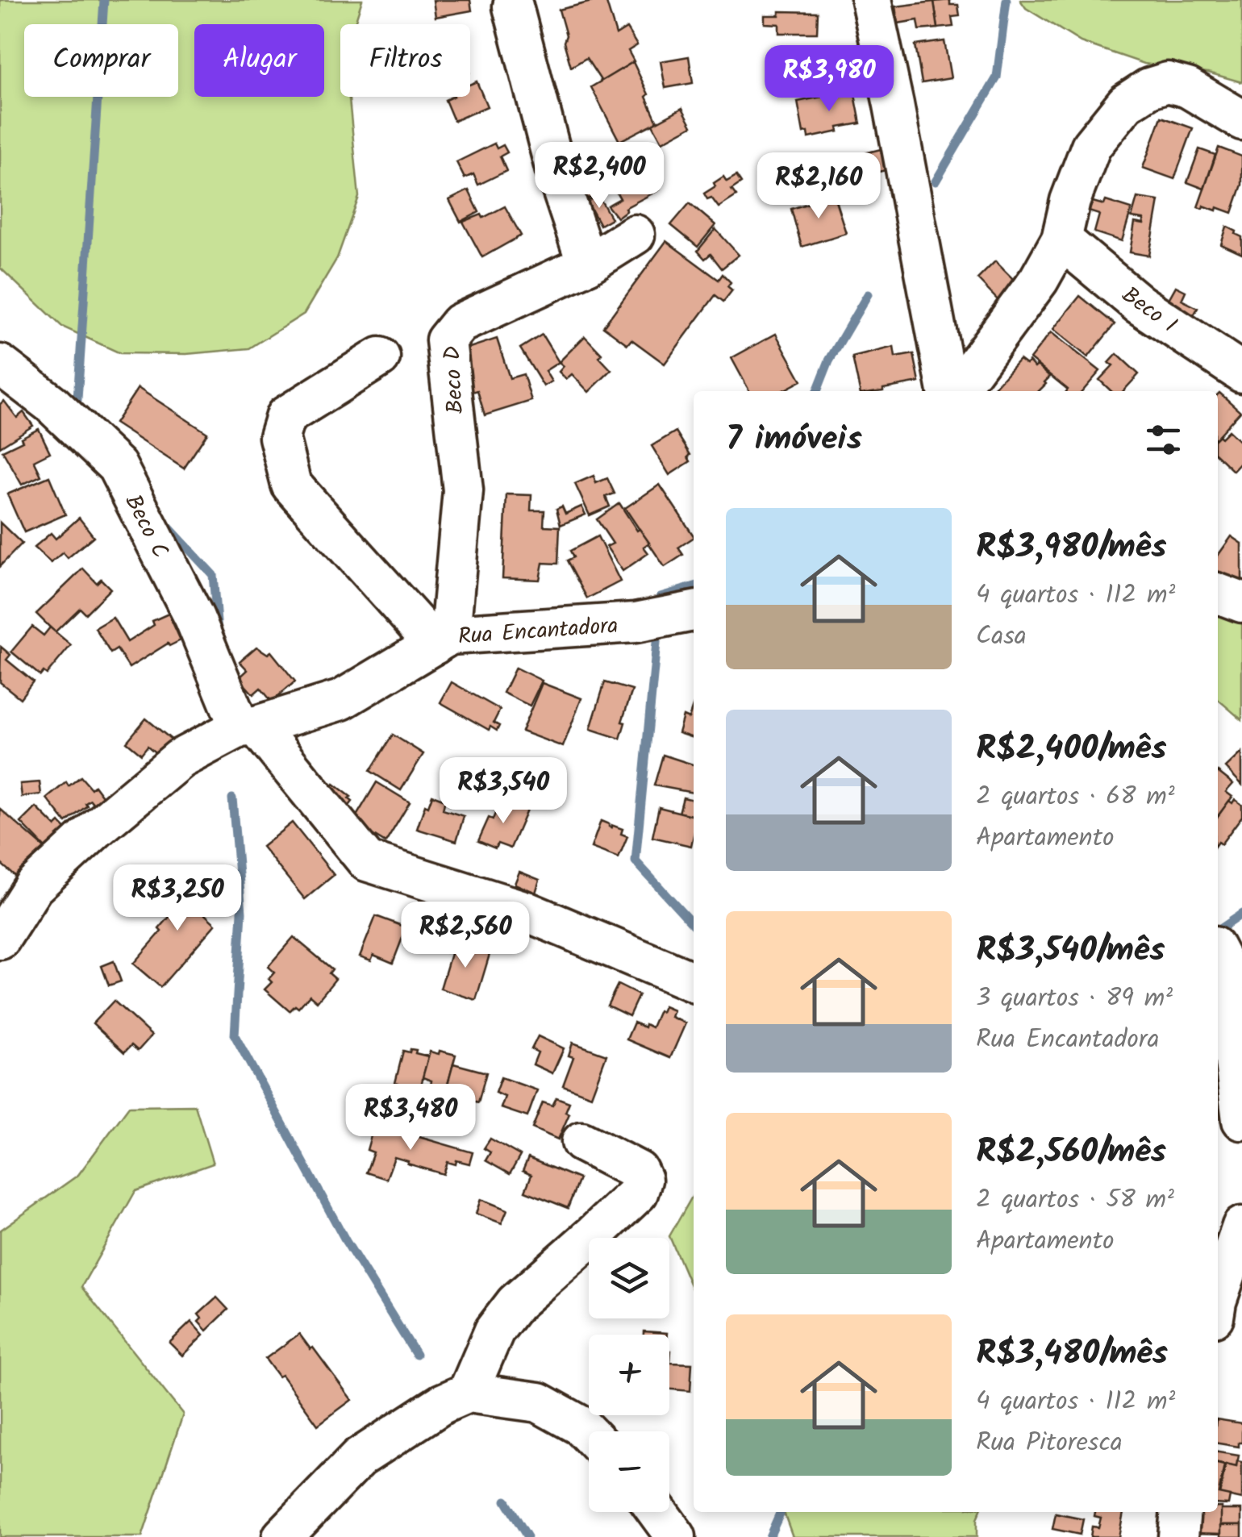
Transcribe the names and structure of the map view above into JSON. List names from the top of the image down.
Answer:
{
  "streets": {
    "street": [
      "Beco I",
      "Beco D",
      "Beco C",
      "Rua Encantadora"
    ]
  },
  "crossings": [
    ["Beco D", "Rua Encantadora"],
    ["Beco C", "Rua Encantadora"]
  ],
  "page": {
    "chip": ["Comprar", "Alugar", "Filtros"],
    "price": [
      "R$3,980",
      "R$2,400",
      "R$2,160",
      "R$3,540",
      "R$3,250",
      "R$2,560",
      "R$3,480"
    ],
    "heading": "7 imóveis",
    "list": [
      {
        "name": "R$3,980/mês",
        "note": "4 quartos · 112 m² · Casa"
      },
      {
        "name": "R$2,400/mês",
        "note": "2 quartos · 68 m² · Apartamento"
      },
      {
        "name": "R$3,540/mês",
        "note": "3 quartos · 89 m² · Rua Encantadora"
      },
      {
        "name": "R$2,560/mês",
        "note": "2 quartos · 58 m² · Apartamento"
      },
      {
        "name": "R$3,480/mês",
        "note": "4 quartos · 112 m² · Rua Pitoresca"
      }
    ],
    "map_buttons": ["+", "−"]
  }
}
